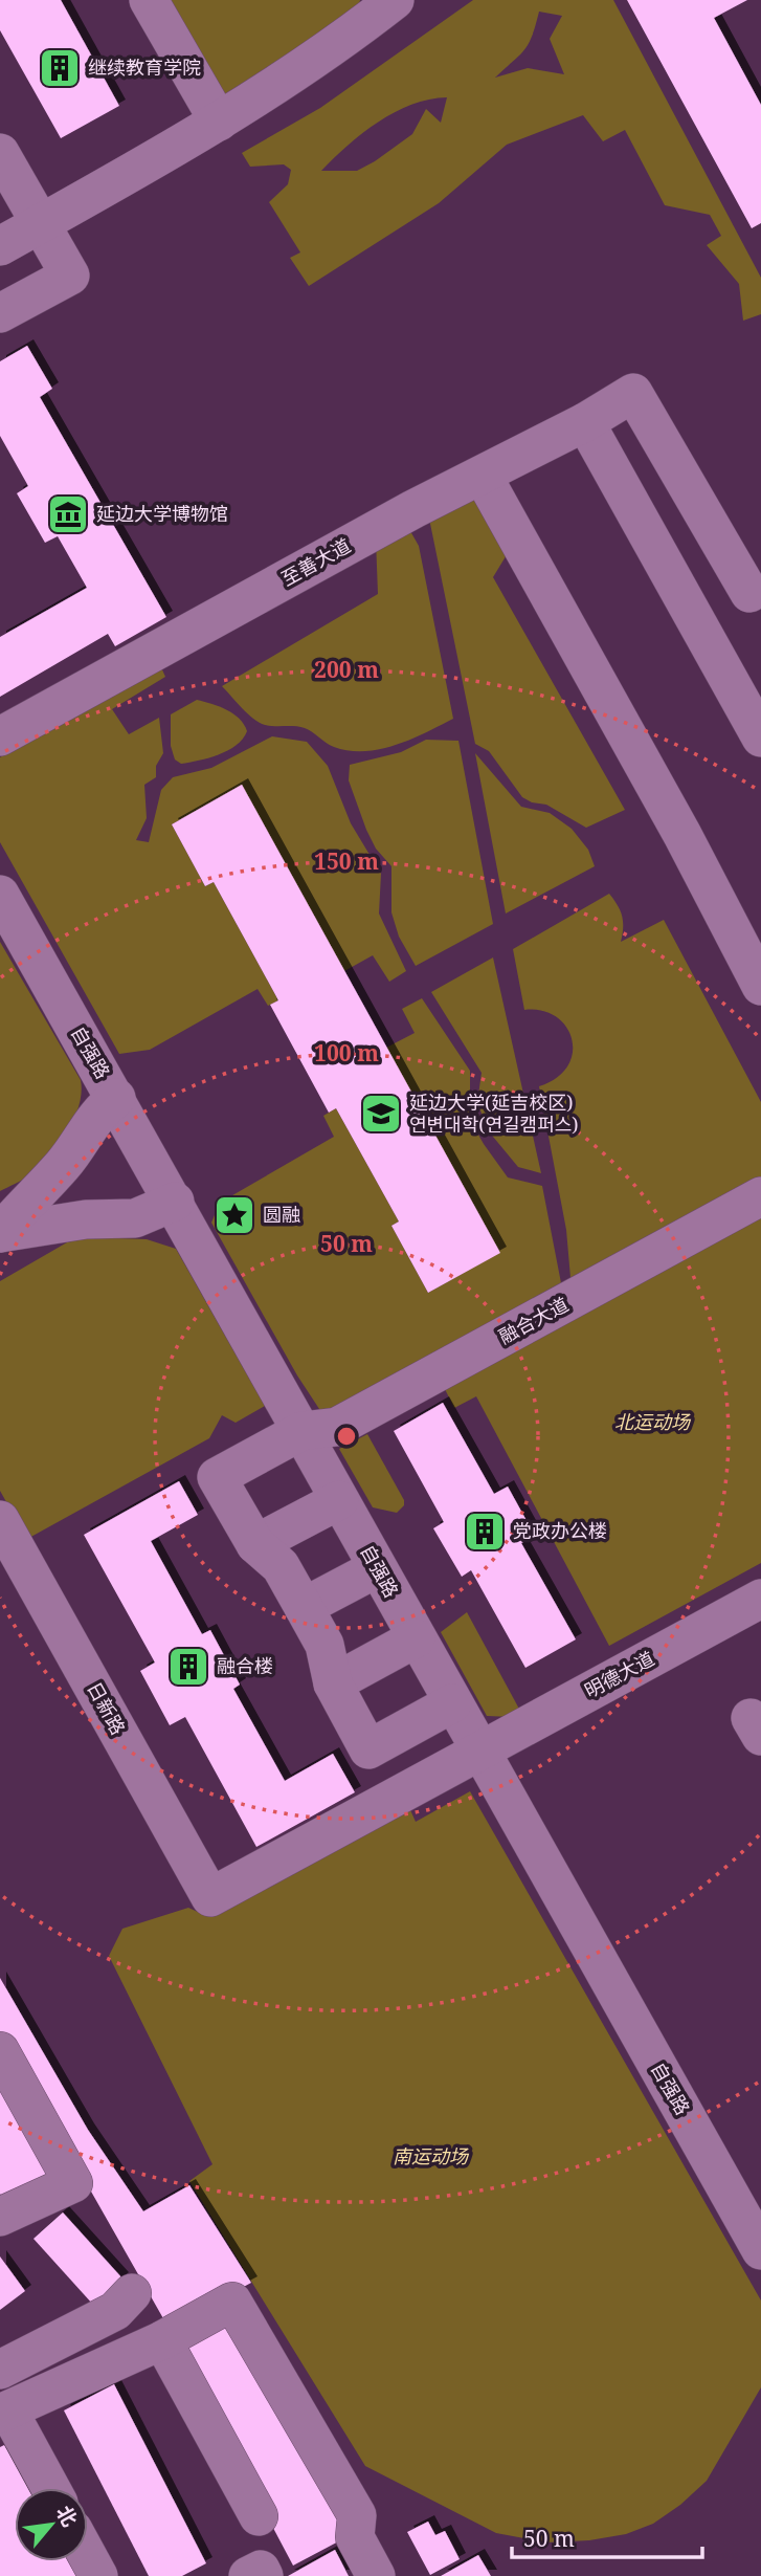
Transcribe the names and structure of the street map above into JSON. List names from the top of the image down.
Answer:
{
  "streets": {
    "lane": [
      "至善大道",
      "自强路",
      "融合大道",
      "明德大道",
      "日新路"
    ]
  },
  "crossings": [
    ["自强路", "融合大道"],
    ["自强路", "明德大道"],
    ["明德大道", "日新路"]
  ],
  "parks": ["北运动场", "南运动场"],
  "places": {
    "building": ["继续教育学院", "党政办公楼", "融合楼"],
    "museum": ["延边大学博物馆"],
    "school or university": ["延边大学(延吉校区) 연변대학(연길캠퍼스)"],
    "place": ["圆融"]
  },
  "scale_bar": "50 m",
  "north": "top right",
  "rings": [
    "200 m",
    "150 m",
    "100 m",
    "50 m"
  ]
}
